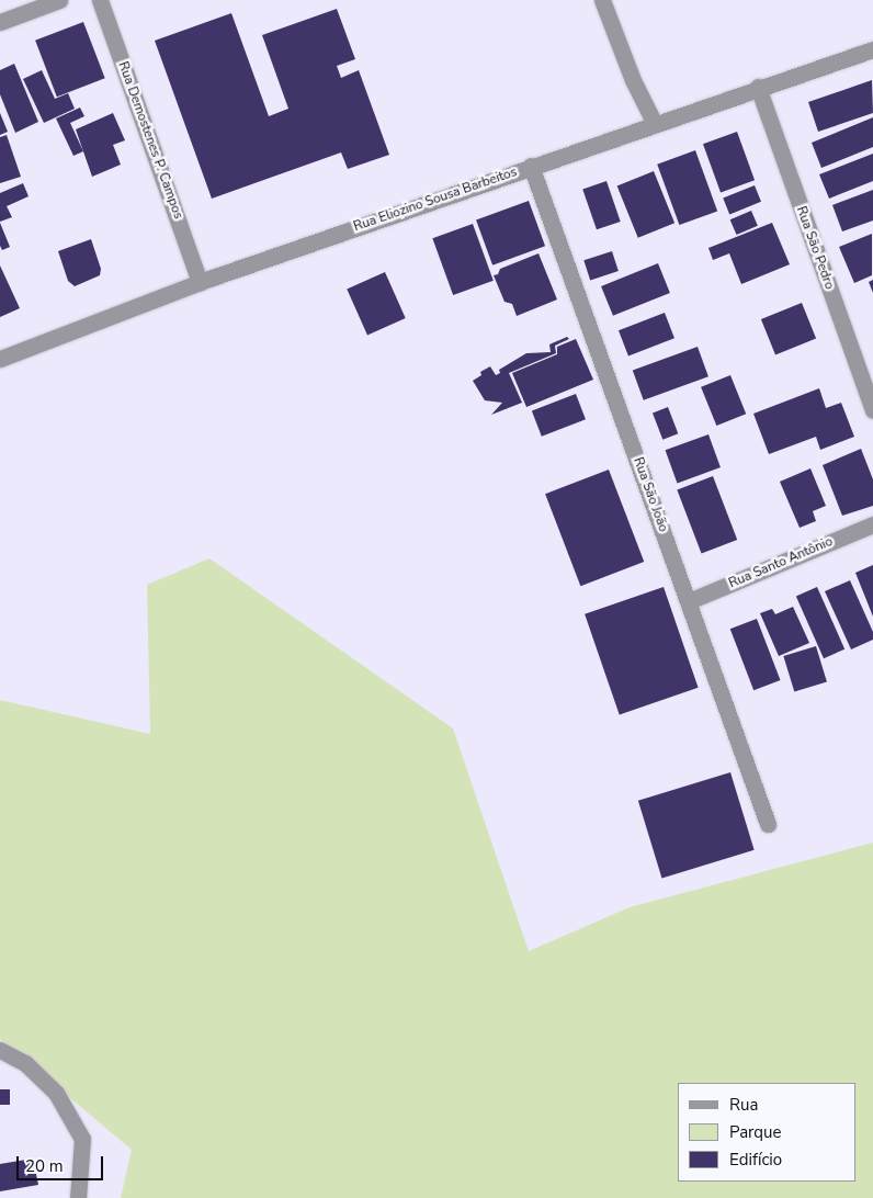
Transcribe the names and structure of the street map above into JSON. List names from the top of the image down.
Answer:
{
  "streets": {
    "street": [
      "Rua Demostenes P. Campos",
      "Rua Eliozino Sousa Barbeitos",
      "Rua São Pedro",
      "Rua São João",
      "Rua Santo Antônio"
    ]
  },
  "crossings": [
    ["Rua Demostenes P. Campos", "Rua Eliozino Sousa Barbeitos"],
    ["Rua Eliozino Sousa Barbeitos", "Rua São Pedro"],
    ["Rua Eliozino Sousa Barbeitos", "Rua São João"],
    ["Rua São João", "Rua Santo Antônio"]
  ],
  "legend": ["Rua", "Parque", "Edifício"],
  "scale_bar": "20 m"
}
